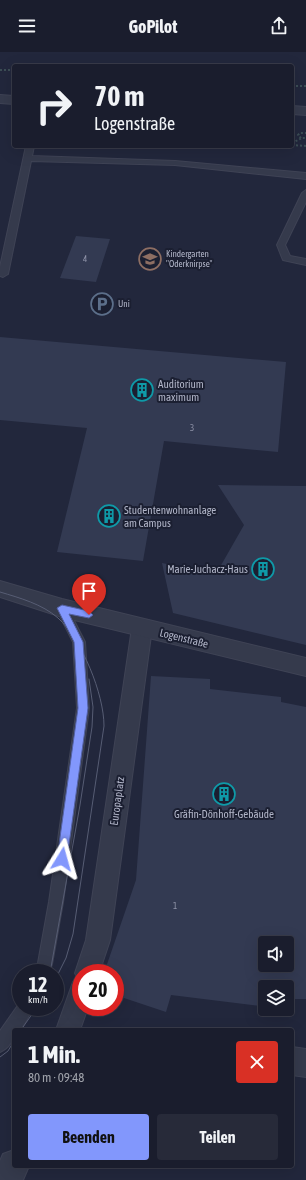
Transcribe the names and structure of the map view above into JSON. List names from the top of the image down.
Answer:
{
  "streets": {
    "street": ["Logenstraße", "Europaplatz"]
  },
  "crossings": [
    ["Logenstraße", "Europaplatz"]
  ],
  "places": {
    "school or university": ["Kindergarten \"Oderknirpse\""],
    "parking": ["Uni"],
    "building": [
      "Auditorium maximum",
      "Studentenwohnanlage am Campus",
      "Marie-Juchacz-Haus",
      "Gräfin-Dönhoff-Gebäude"
    ]
  },
  "house_numbers": ["4", "3", "1"],
  "page": {
    "header": "GoPilot",
    "turn": ["70 m", "Logenstraße"],
    "speed": "12 km/h",
    "limit": "20",
    "heading": ["1 Min.", "80 m · 09:48"],
    "buttons": ["Beenden", "Teilen"]
  }
}
